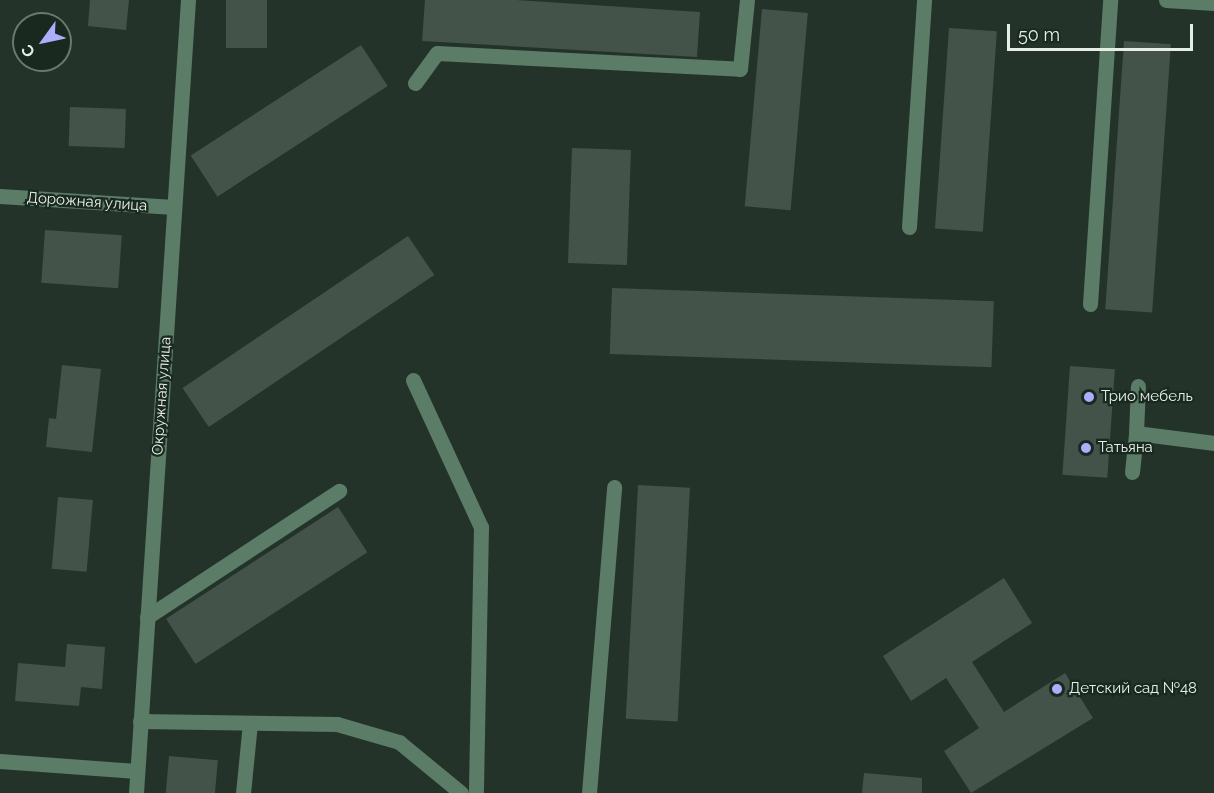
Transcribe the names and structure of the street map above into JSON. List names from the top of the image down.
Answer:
{
  "streets": {
    "street": ["Дорожная улица", "Окружная улица"]
  },
  "crossings": [
    ["Дорожная улица", "Окружная улица"]
  ],
  "places": ["Трио мебель", "Татьяна", "Детский сад №48"],
  "scale_bar": "50 m",
  "north": "bottom left"
}
